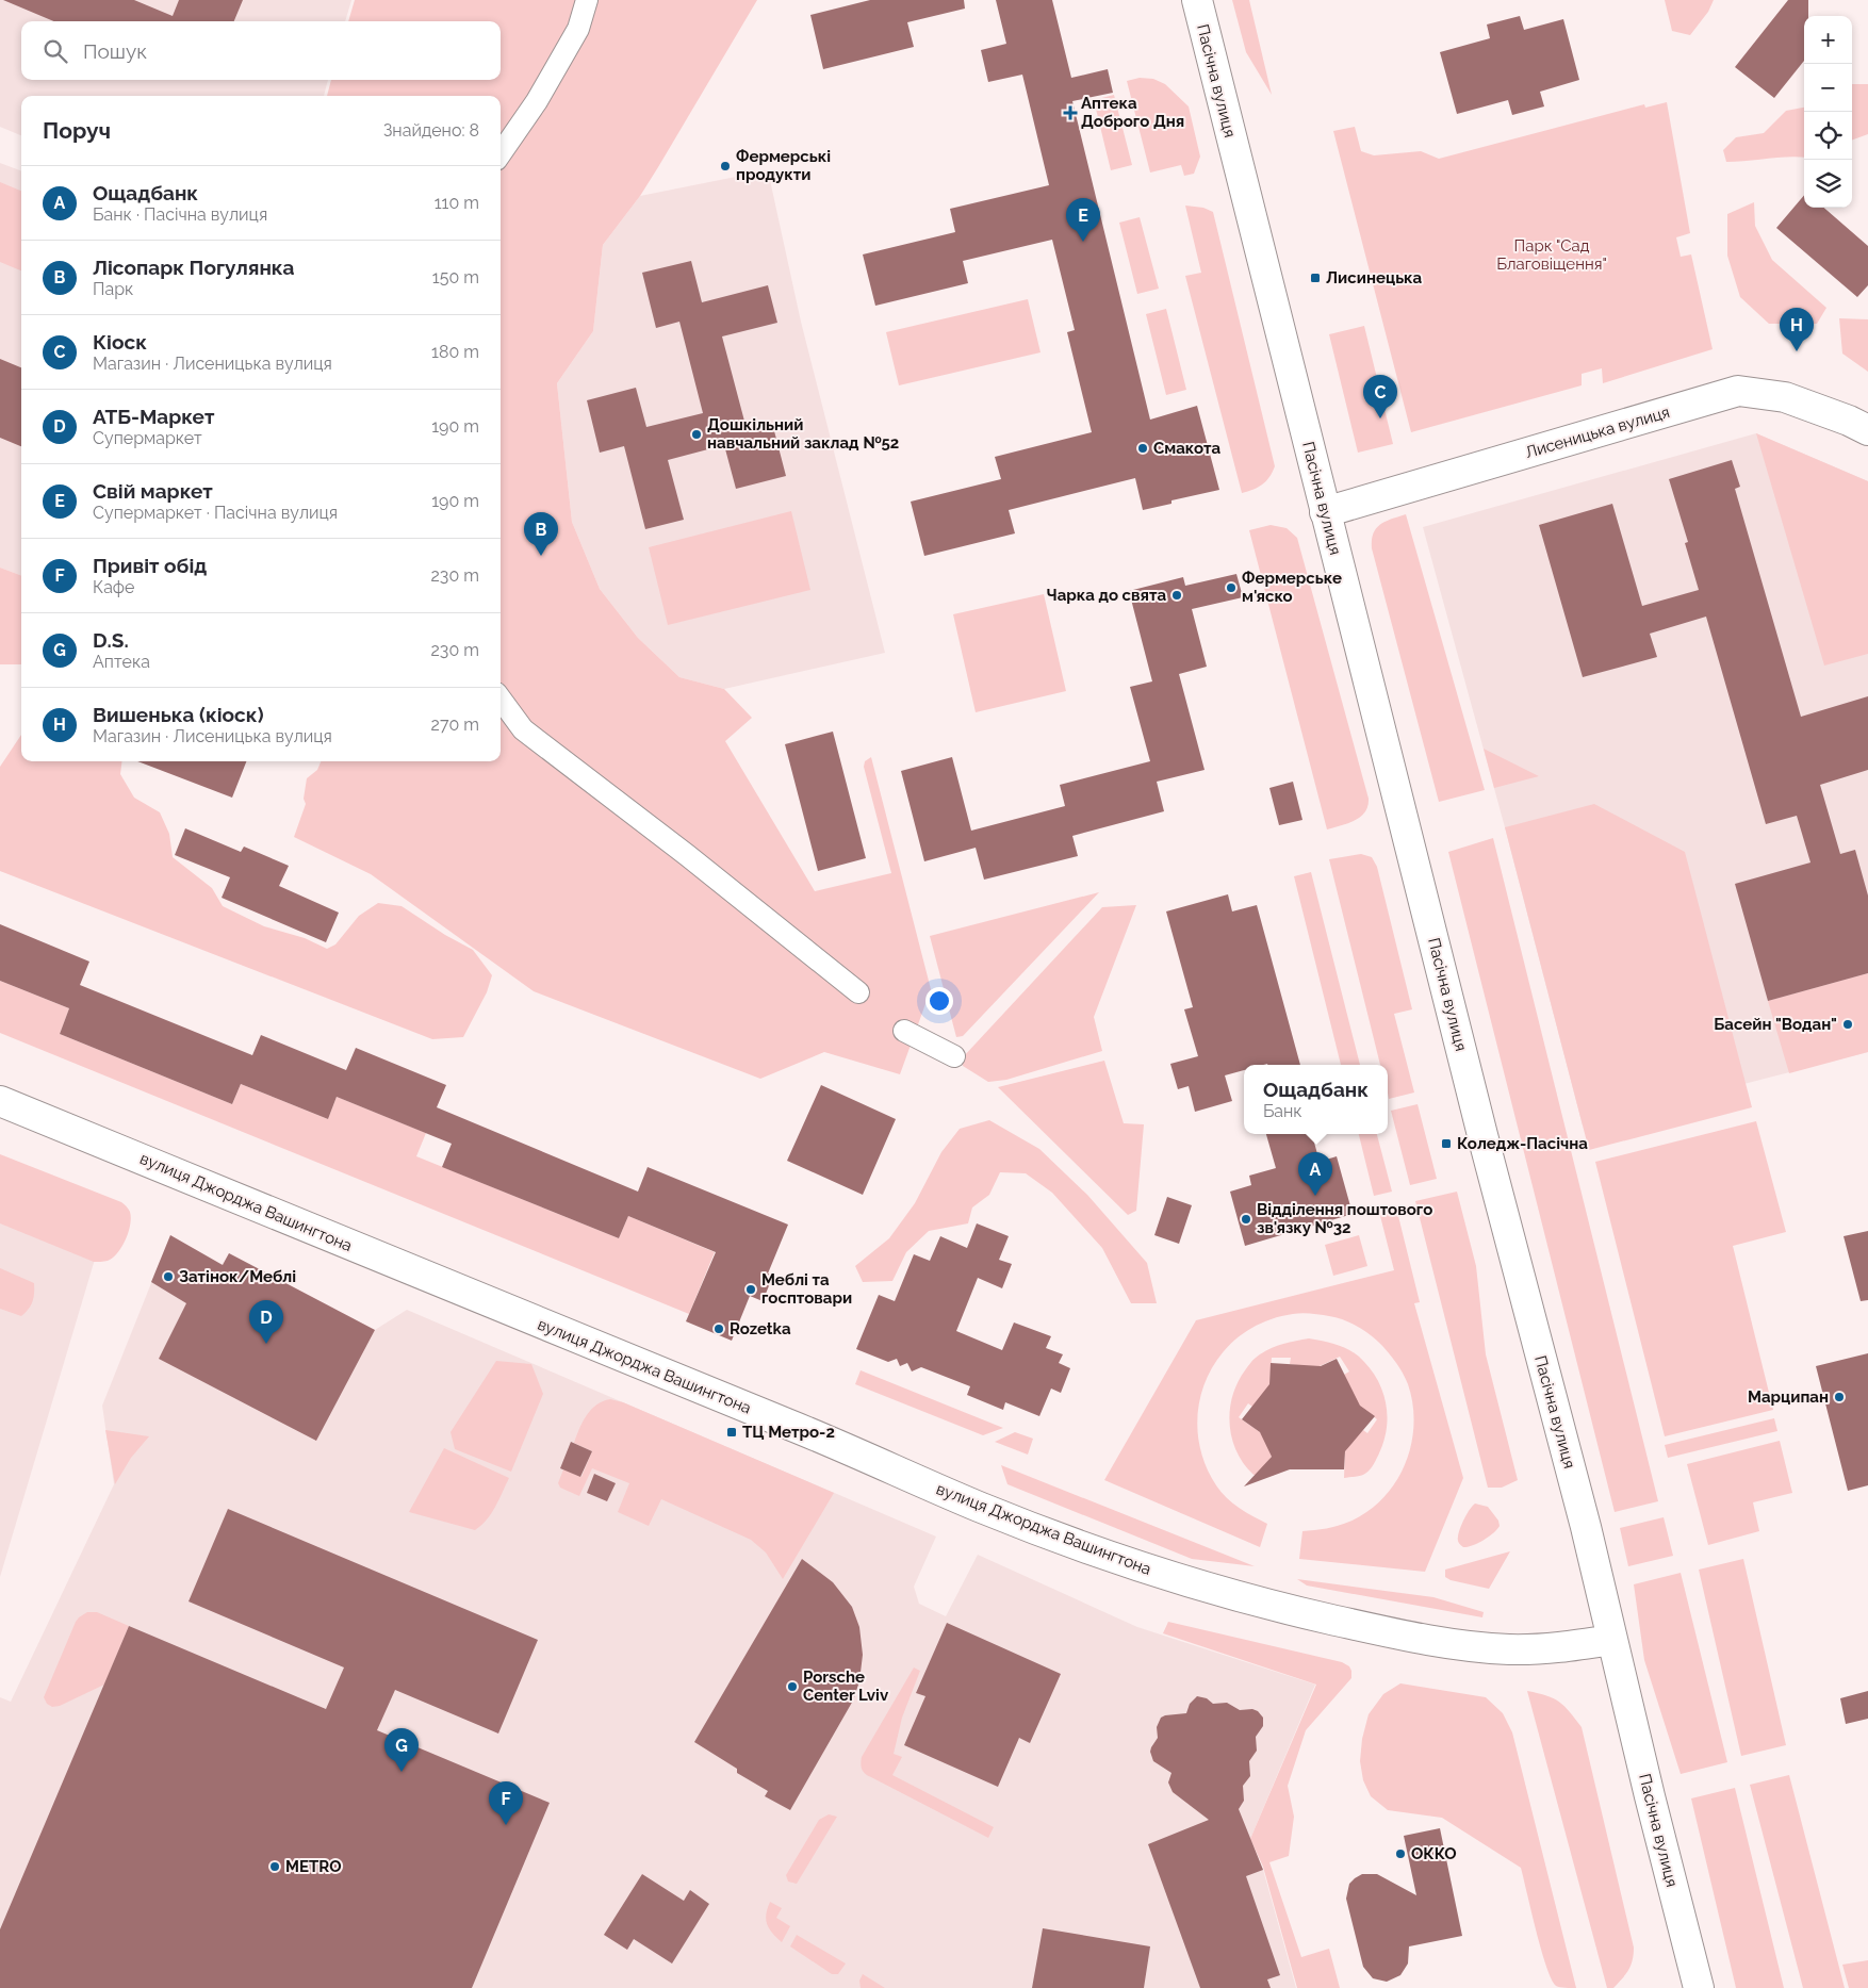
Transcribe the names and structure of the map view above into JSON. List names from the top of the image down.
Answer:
{
  "streets": {
    "main road": ["Пасічна вулиця", "Лисеницька вулиця", "вулиця Джорджа Вашингтона"]
  },
  "crossings": [
    ["Пасічна вулиця", "Лисеницька вулиця"],
    ["Пасічна вулиця", "вулиця Джорджа Вашингтона"]
  ],
  "parks": ["Парк \"Сад Благовіщення\""],
  "places": {
    "health": ["Аптека Доброго Дня"],
    "other": [
      "Фермерські продукти",
      "Дошкільний навчальний заклад №52",
      "Смакота",
      "Фермерське м'яско",
      "Чарка до свята",
      "Басейн \"Водан\"",
      "Відділення поштового зв'язку №32",
      "Затінок/Меблі",
      "Меблі та госптовари",
      "Rozetka",
      "Марципан",
      "Porsche Center Lviv",
      "ОККО",
      "METRO"
    ],
    "transit": ["Лисинецька", "Коледж-Пасічна", "ТЦ Метро-2"]
  },
  "page": {
    "map_buttons": ["+", "−"],
    "search": "Пошук",
    "heading": ["Поруч", "Знайдено: 8"],
    "list": [
      {
        "mark": "A",
        "name": "Ощадбанк",
        "note": "Банк · Пасічна вулиця",
        "value": "110 m"
      },
      {
        "mark": "B",
        "name": "Лісопарк Погулянка",
        "note": "Парк",
        "value": "150 m"
      },
      {
        "mark": "C",
        "name": "Кіоск",
        "note": "Магазин · Лисеницька вулиця",
        "value": "180 m"
      },
      {
        "mark": "D",
        "name": "АТБ-Маркет",
        "note": "Супермаркет",
        "value": "190 m"
      },
      {
        "mark": "E",
        "name": "Свій маркет",
        "note": "Супермаркет · Пасічна вулиця",
        "value": "190 m"
      },
      {
        "mark": "F",
        "name": "Привіт обід",
        "note": "Кафе",
        "value": "230 m"
      },
      {
        "mark": "G",
        "name": "D.S.",
        "note": "Аптека",
        "value": "230 m"
      },
      {
        "mark": "H",
        "name": "Вишенька (кіоск)",
        "note": "Магазин · Лисеницька вулиця",
        "value": "270 m"
      }
    ],
    "pins": [
      "E",
      "H",
      "C",
      "B",
      "A",
      "D",
      "G",
      "F"
    ],
    "popup": ["Ощадбанк", "Банк"]
  }
}
